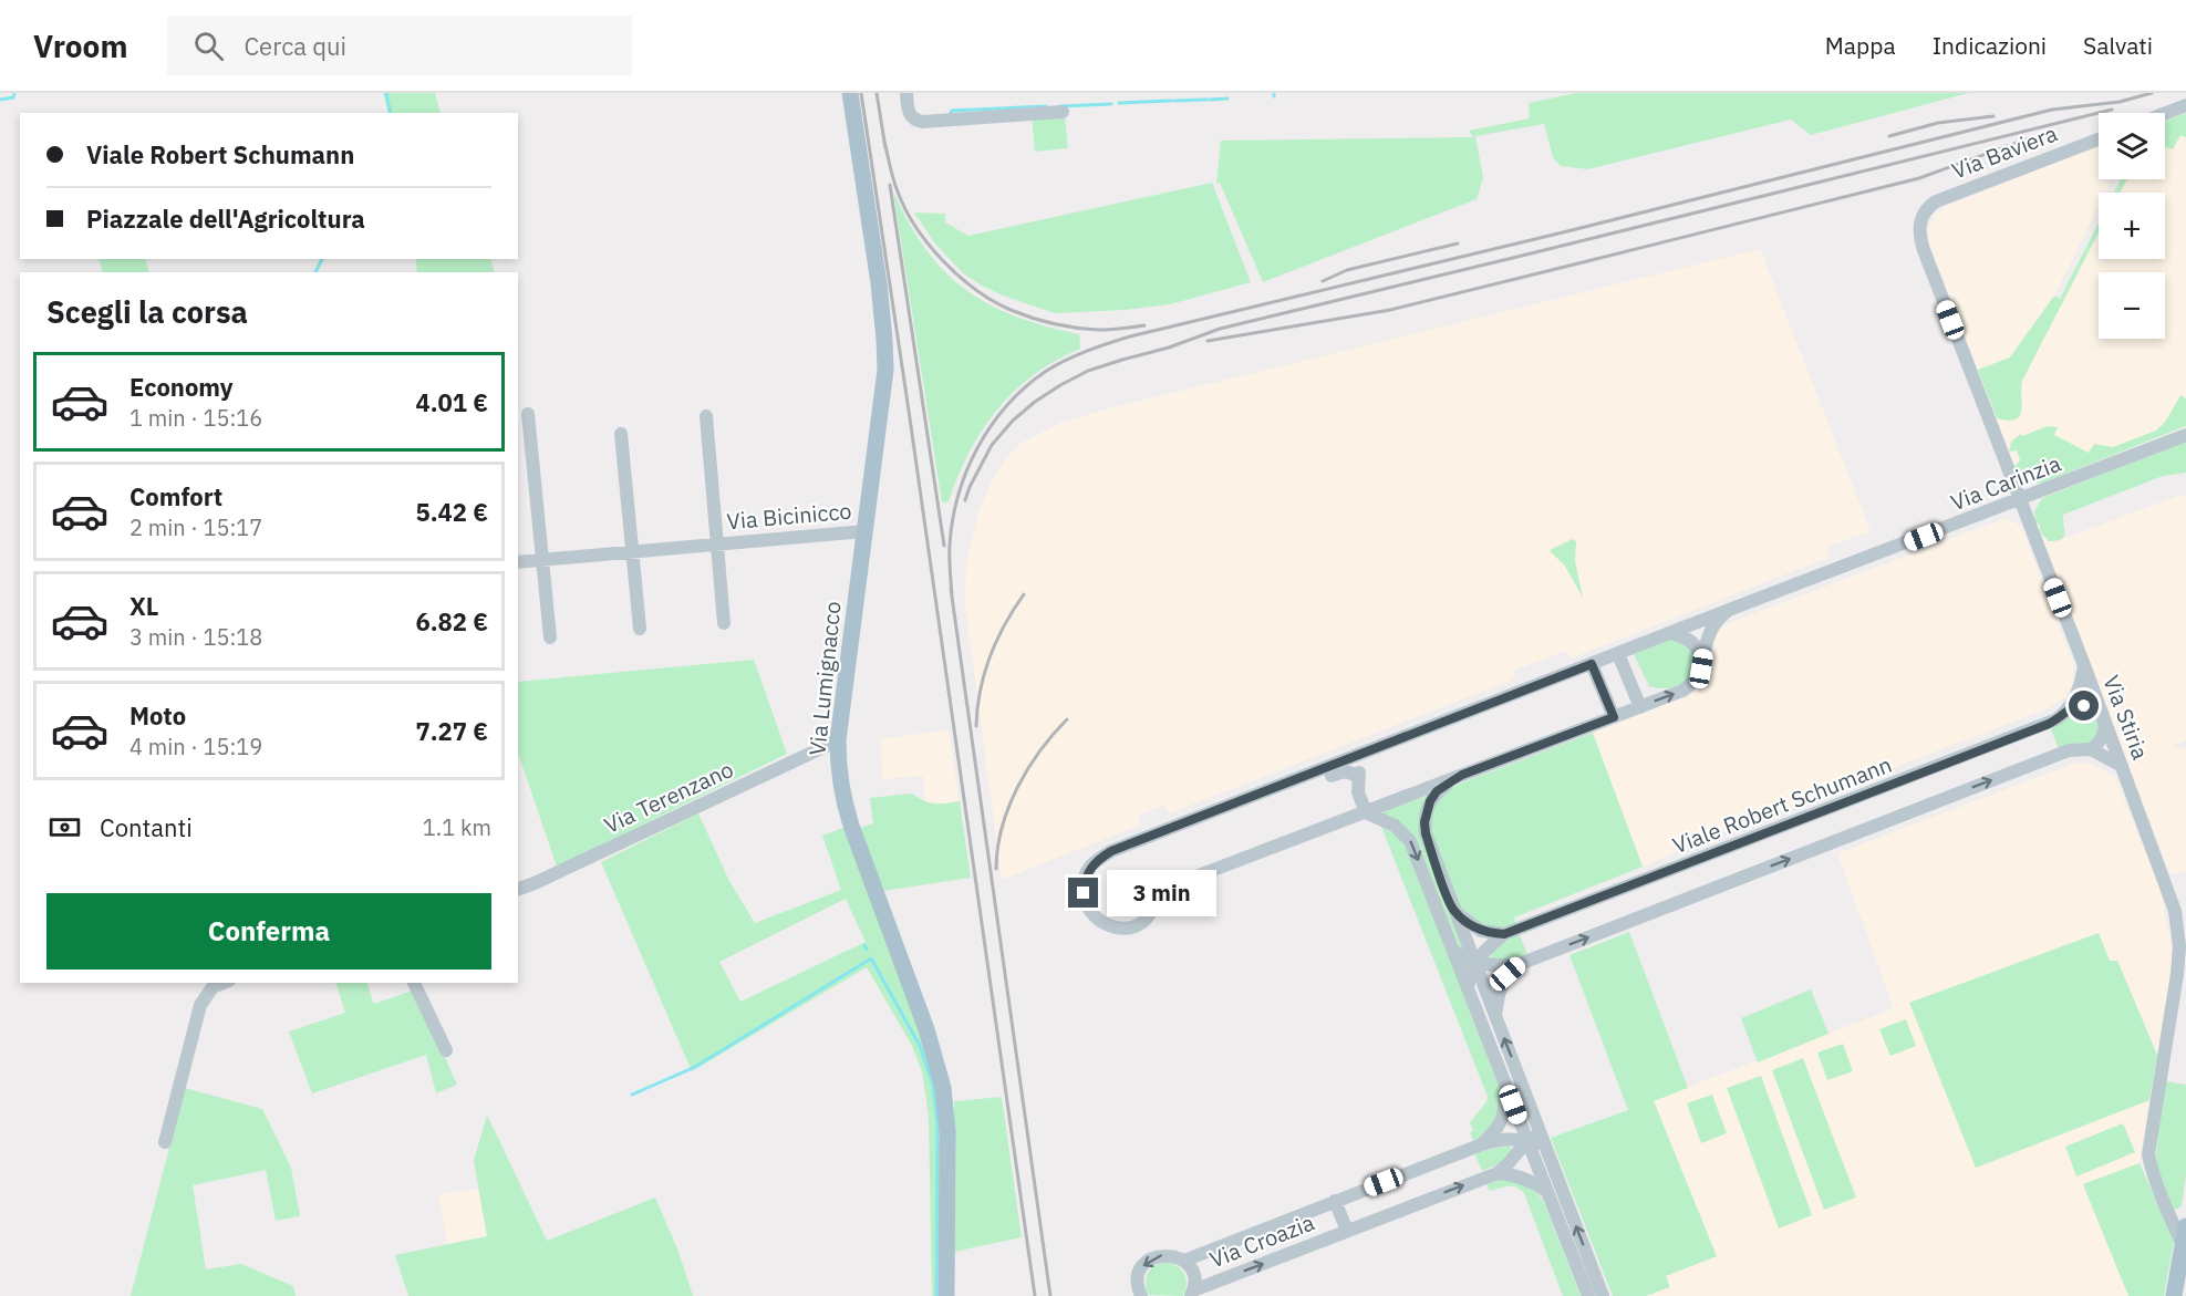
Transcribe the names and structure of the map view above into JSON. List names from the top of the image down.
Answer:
{
  "streets": {
    "main road": ["Via Lumignacco"],
    "street": [
      "Via Baviera",
      "Via Carinzia",
      "Via Bicinicco",
      "Via Stiria",
      "Via Terenzano",
      "Viale Robert Schumann",
      "Via Croazia"
    ]
  },
  "crossings": [
    ["Via Baviera", "Via Stiria"],
    ["Via Carinzia", "Via Stiria"],
    ["Via Bicinicco", "Via Lumignacco"],
    ["Via Lumignacco", "Via Terenzano"]
  ],
  "page": {
    "header": "Vroom",
    "search": "Cerca qui",
    "nav": ["Mappa", "Indicazioni", "Salvati"],
    "map_buttons": ["+", "−"],
    "banner": ["Viale Robert Schumann", "Piazzale dell'Agricoltura"],
    "heading": "Scegli la corsa",
    "list": [
      {
        "name": "Economy",
        "note": "1 min · 15:16",
        "value": "4.01 €"
      },
      {
        "name": "Comfort",
        "note": "2 min · 15:17",
        "value": "5.42 €"
      },
      {
        "name": "XL",
        "note": "3 min · 15:18",
        "value": "6.82 €"
      },
      {
        "name": "Moto",
        "note": "4 min · 15:19",
        "value": "7.27 €"
      }
    ],
    "pay": ["Contanti", "1.1 km"],
    "bubble": "3 min",
    "buttons": "Conferma"
  }
}
